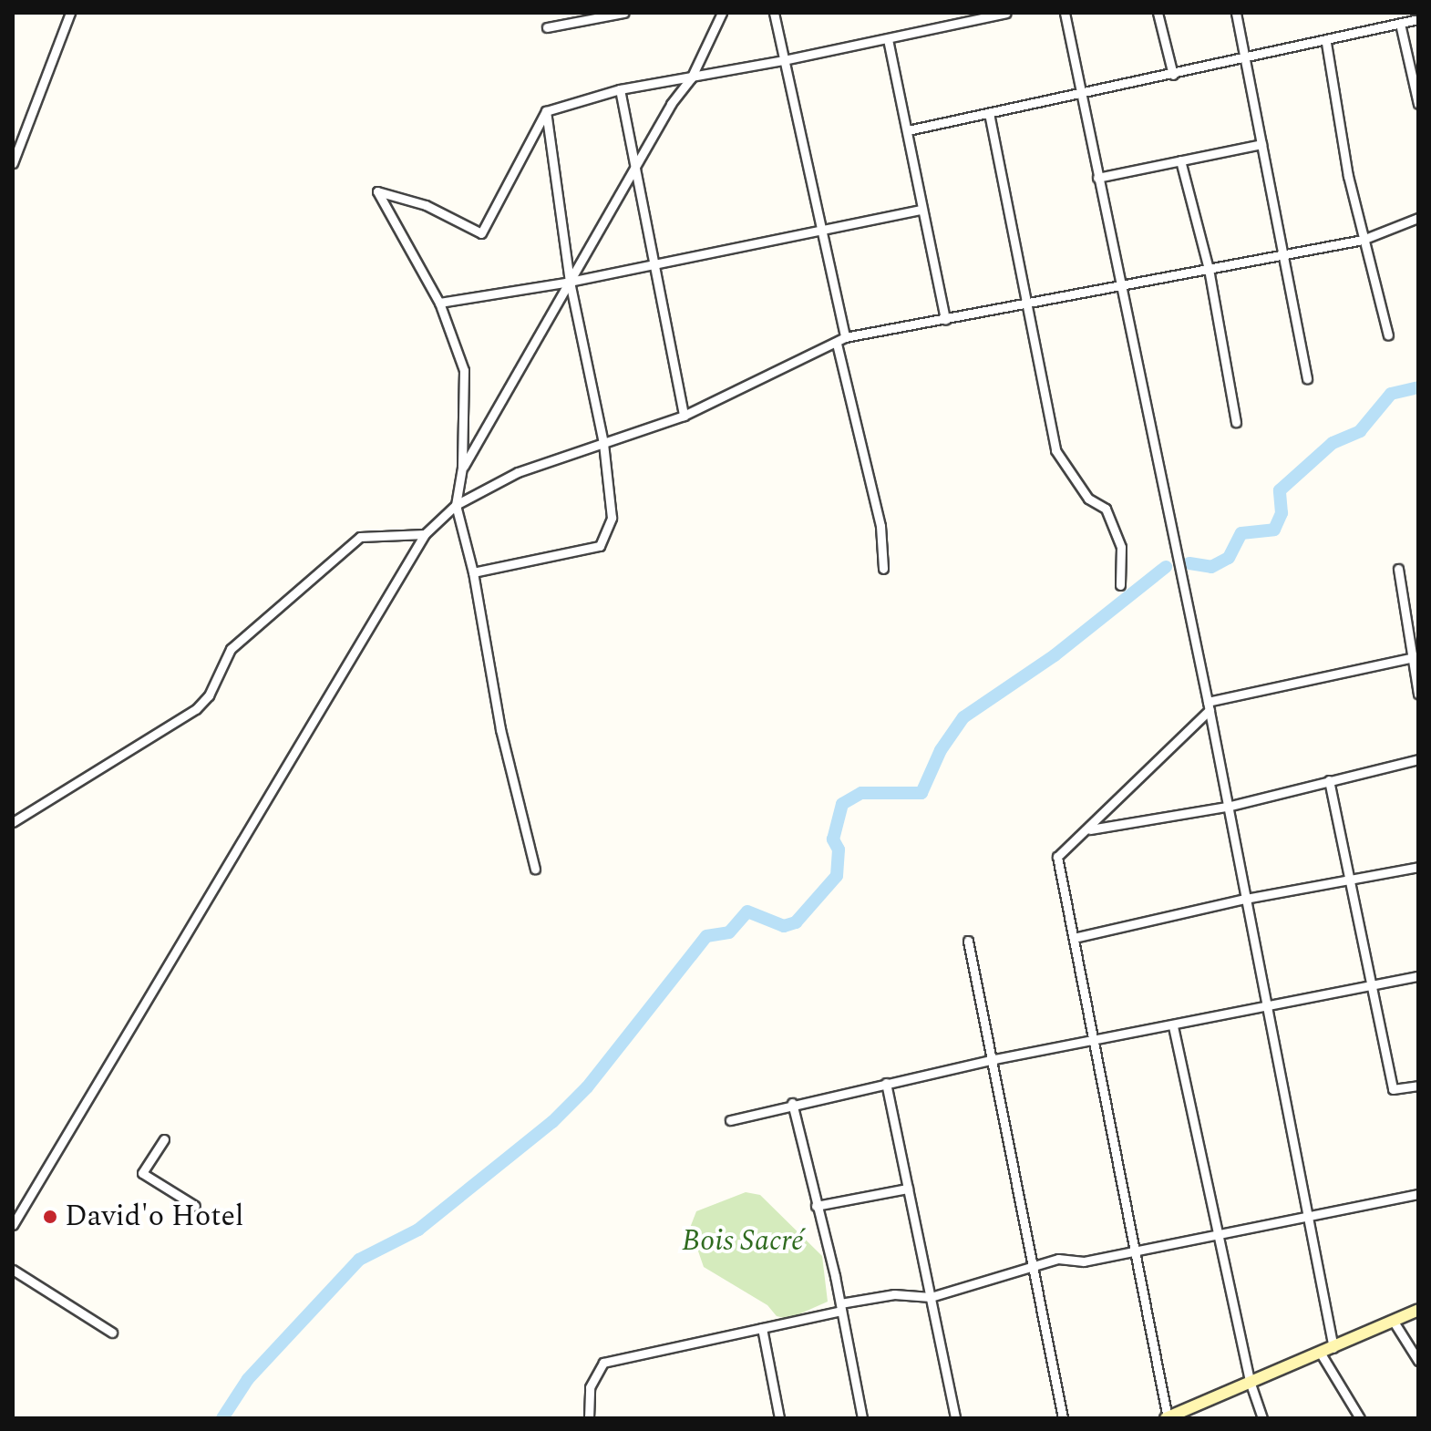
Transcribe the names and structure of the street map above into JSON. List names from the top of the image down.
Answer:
{
  "parks": ["Bois Sacré"],
  "places": ["David'o Hotel"]
}
